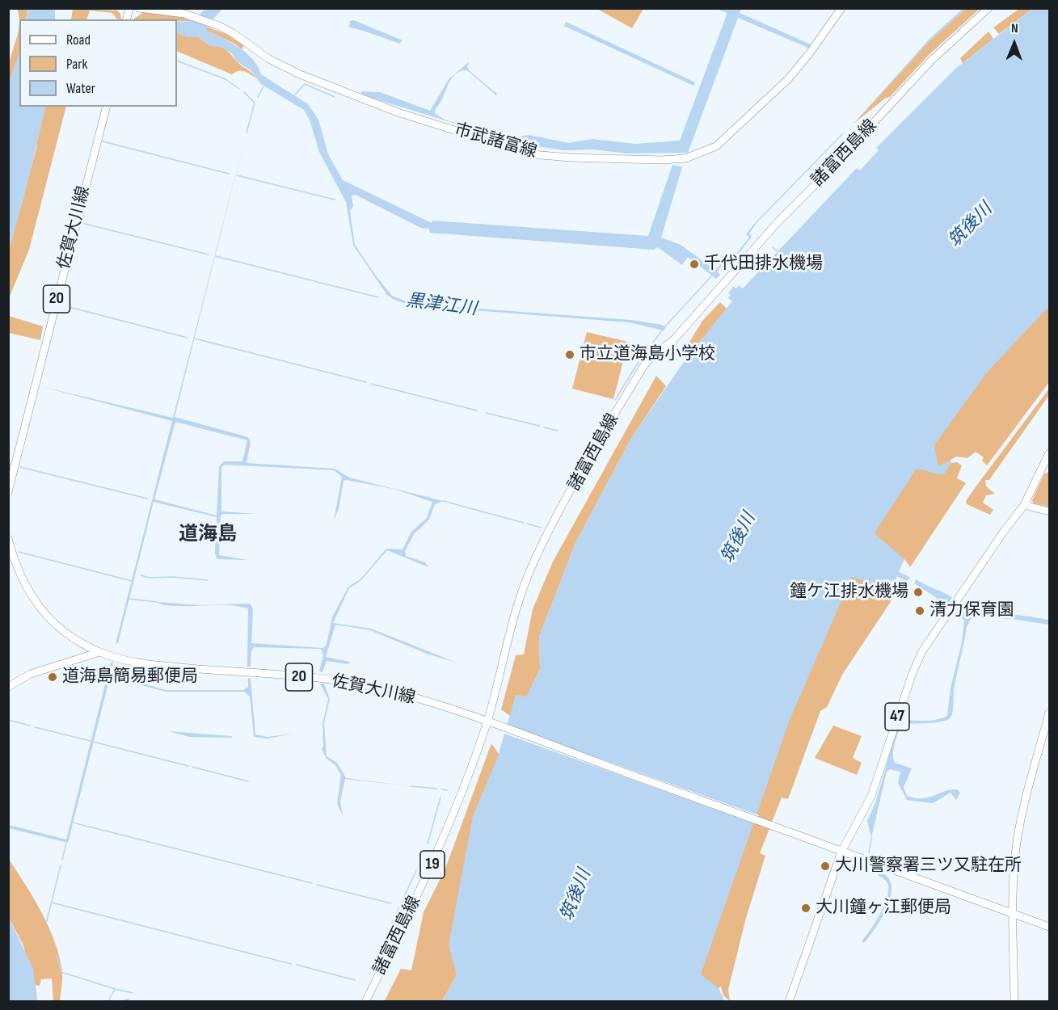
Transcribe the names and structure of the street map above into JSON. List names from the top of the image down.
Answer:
{
  "streets": {
    "main road": [
      "市武諸富線",
      "諸富西島線",
      "佐賀大川線",
      "20",
      "47",
      "19"
    ]
  },
  "crossings": [
    ["諸富西島線", "佐賀大川線"],
    ["佐賀大川線", "47"]
  ],
  "districts": ["道海島"],
  "water": ["筑後川", "黒津江川"],
  "places": [
    "千代田排水機場",
    "市立道海島小学校",
    "鐘ケ江排水機場",
    "清力保育園",
    "道海島簡易郵便局",
    "大川警察署三ツ又駐在所",
    "大川鐘ヶ江郵便局"
  ],
  "legend": ["Road", "Park", "Water"],
  "north": "top"
}
